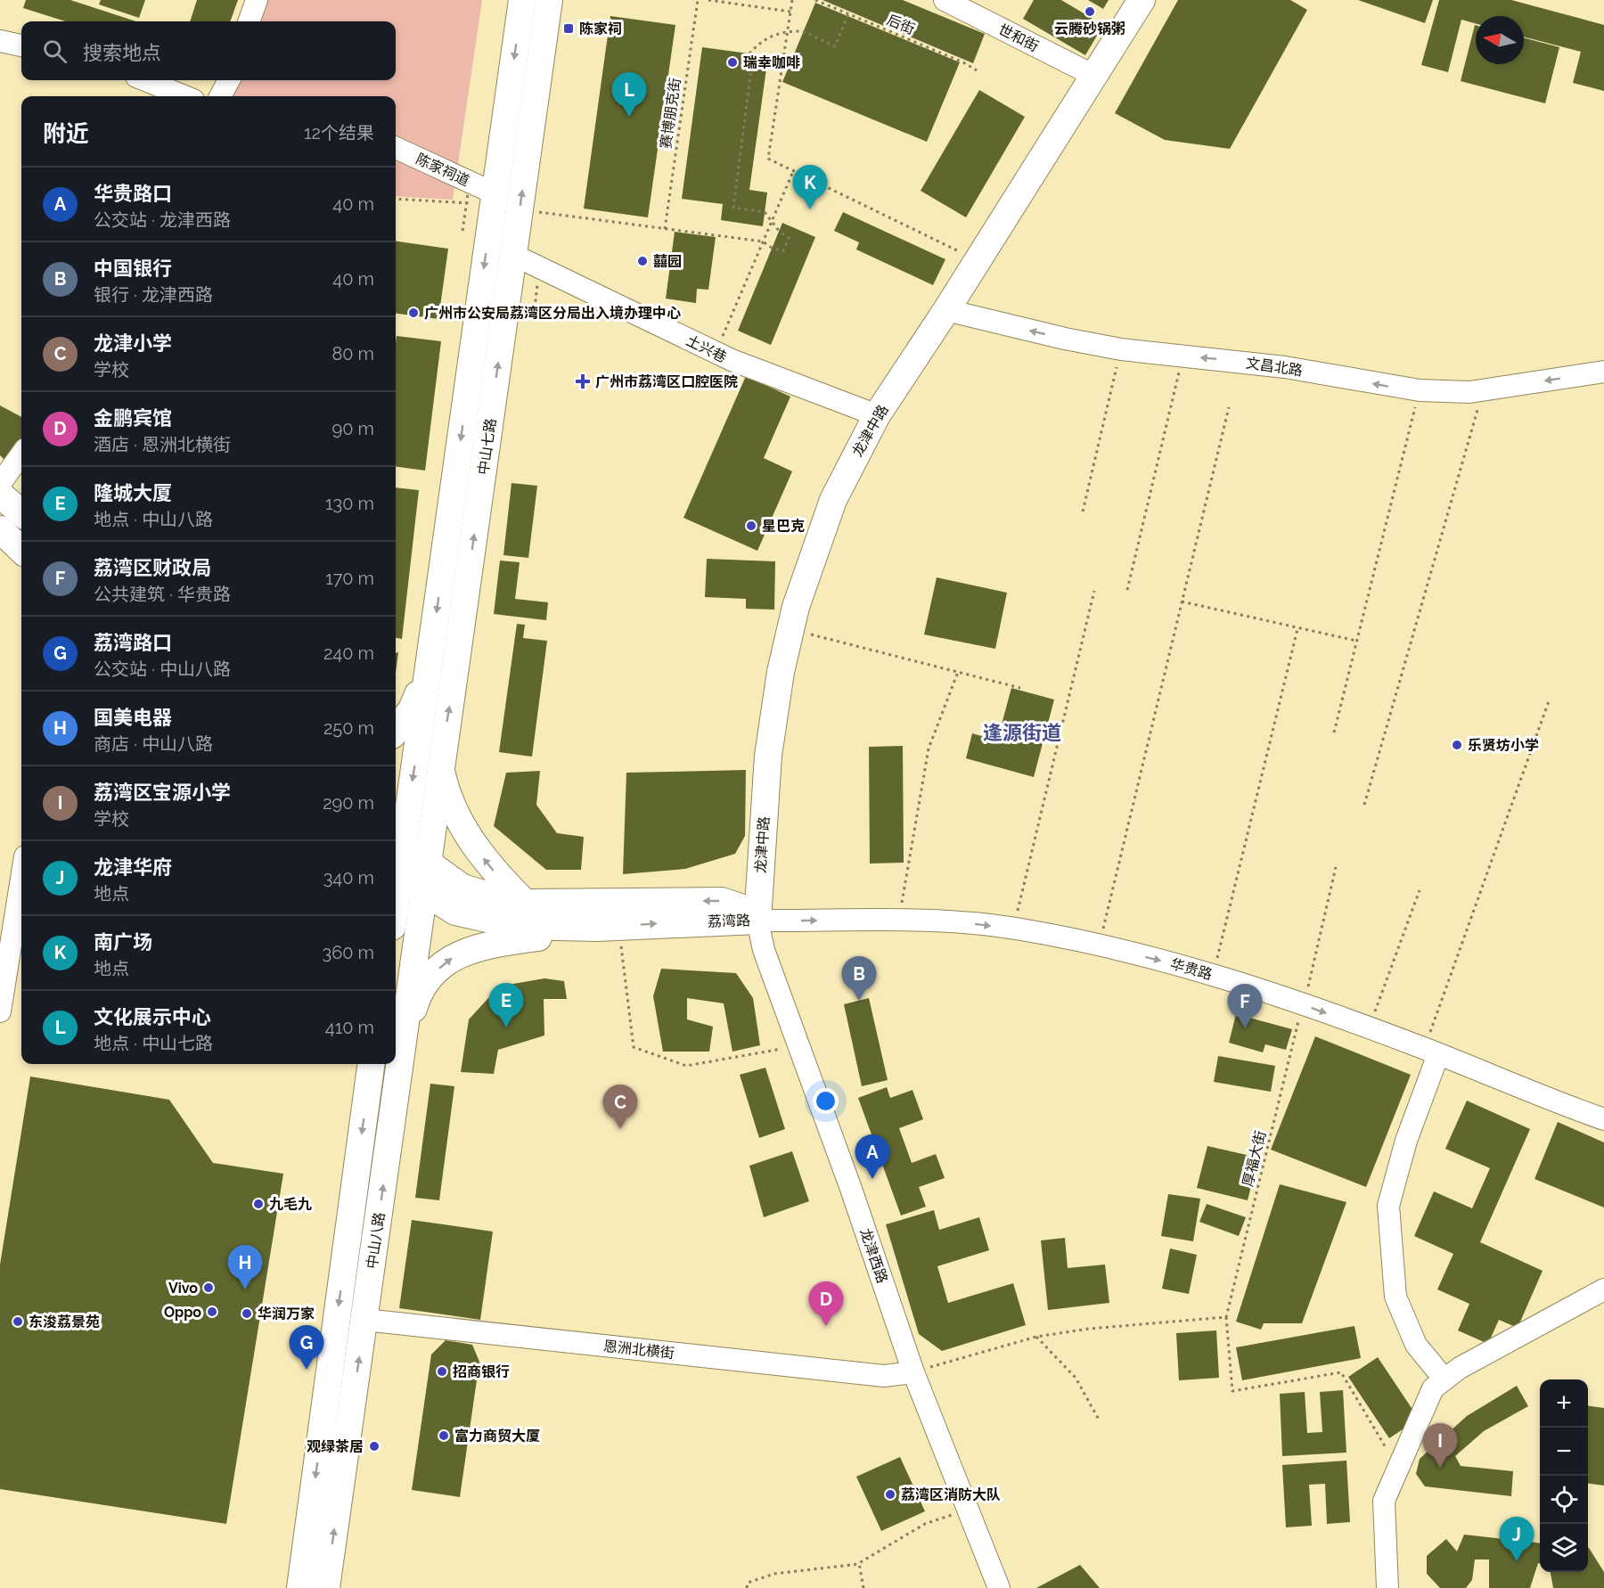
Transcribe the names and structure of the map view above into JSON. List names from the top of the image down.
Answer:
{
  "streets": {
    "main road": [
      "龙津中路",
      "中山七路",
      "荔湾路",
      "中山八路"
    ],
    "street": [
      "世和街",
      "陈家祠道",
      "土兴巷",
      "文昌北路",
      "华贵路",
      "龙津西路",
      "恩洲北横街"
    ],
    "path": ["后街", "赛博朋克街", "厚福大街"]
  },
  "crossings": [
    ["世和街", "龙津中路"],
    ["陈家祠道", "中山七路"],
    ["土兴巷", "龙津中路"],
    ["土兴巷", "中山七路"],
    ["文昌北路", "龙津中路"],
    ["龙津中路", "荔湾路"],
    ["龙津中路", "华贵路"],
    ["龙津中路", "龙津西路"],
    ["中山七路", "荔湾路"],
    ["中山七路", "中山八路"],
    ["荔湾路", "华贵路"],
    ["荔湾路", "中山八路"],
    ["荔湾路", "龙津西路"],
    ["华贵路", "厚福大街"],
    ["华贵路", "龙津西路"],
    ["中山八路", "恩洲北横街"],
    ["龙津西路", "恩洲北横街"]
  ],
  "one_way": ["文昌北路", "华贵路"],
  "districts": ["逢源街道"],
  "places": {
    "other": [
      "云腾砂锅粥",
      "瑞幸咖啡",
      "囍园",
      "广州市公安局荔湾区分局出入境办理中心",
      "星巴克",
      "乐贤坊小学",
      "九毛九",
      "Vivo",
      "Oppo",
      "华润万家",
      "东浚荔景苑",
      "招商银行",
      "富力商贸大厦",
      "观绿茶居",
      "荔湾区消防大队"
    ],
    "transit": ["陈家祠"],
    "health": ["广州市荔湾区口腔医院"]
  },
  "north": "left",
  "page": {
    "search": "搜索地点",
    "pins": [
      "L",
      "K",
      "B",
      "E",
      "F",
      "C",
      "A",
      "H",
      "D",
      "G",
      "I",
      "J"
    ],
    "heading": ["附近", "12个结果"],
    "list": [
      {
        "mark": "A",
        "name": "华贵路口",
        "note": "公交站 · 龙津西路",
        "value": "40 m"
      },
      {
        "mark": "B",
        "name": "中国银行",
        "note": "银行 · 龙津西路",
        "value": "40 m"
      },
      {
        "mark": "C",
        "name": "龙津小学",
        "note": "学校",
        "value": "80 m"
      },
      {
        "mark": "D",
        "name": "金鹏宾馆",
        "note": "酒店 · 恩洲北横街",
        "value": "90 m"
      },
      {
        "mark": "E",
        "name": "隆城大厦",
        "note": "地点 · 中山八路",
        "value": "130 m"
      },
      {
        "mark": "F",
        "name": "荔湾区财政局",
        "note": "公共建筑 · 华贵路",
        "value": "170 m"
      },
      {
        "mark": "G",
        "name": "荔湾路口",
        "note": "公交站 · 中山八路",
        "value": "240 m"
      },
      {
        "mark": "H",
        "name": "国美电器",
        "note": "商店 · 中山八路",
        "value": "250 m"
      },
      {
        "mark": "I",
        "name": "荔湾区宝源小学",
        "note": "学校",
        "value": "290 m"
      },
      {
        "mark": "J",
        "name": "龙津华府",
        "note": "地点",
        "value": "340 m"
      },
      {
        "mark": "K",
        "name": "南广场",
        "note": "地点",
        "value": "360 m"
      },
      {
        "mark": "L",
        "name": "文化展示中心",
        "note": "地点 · 中山七路",
        "value": "410 m"
      }
    ],
    "map_buttons": ["+", "−"]
  }
}
